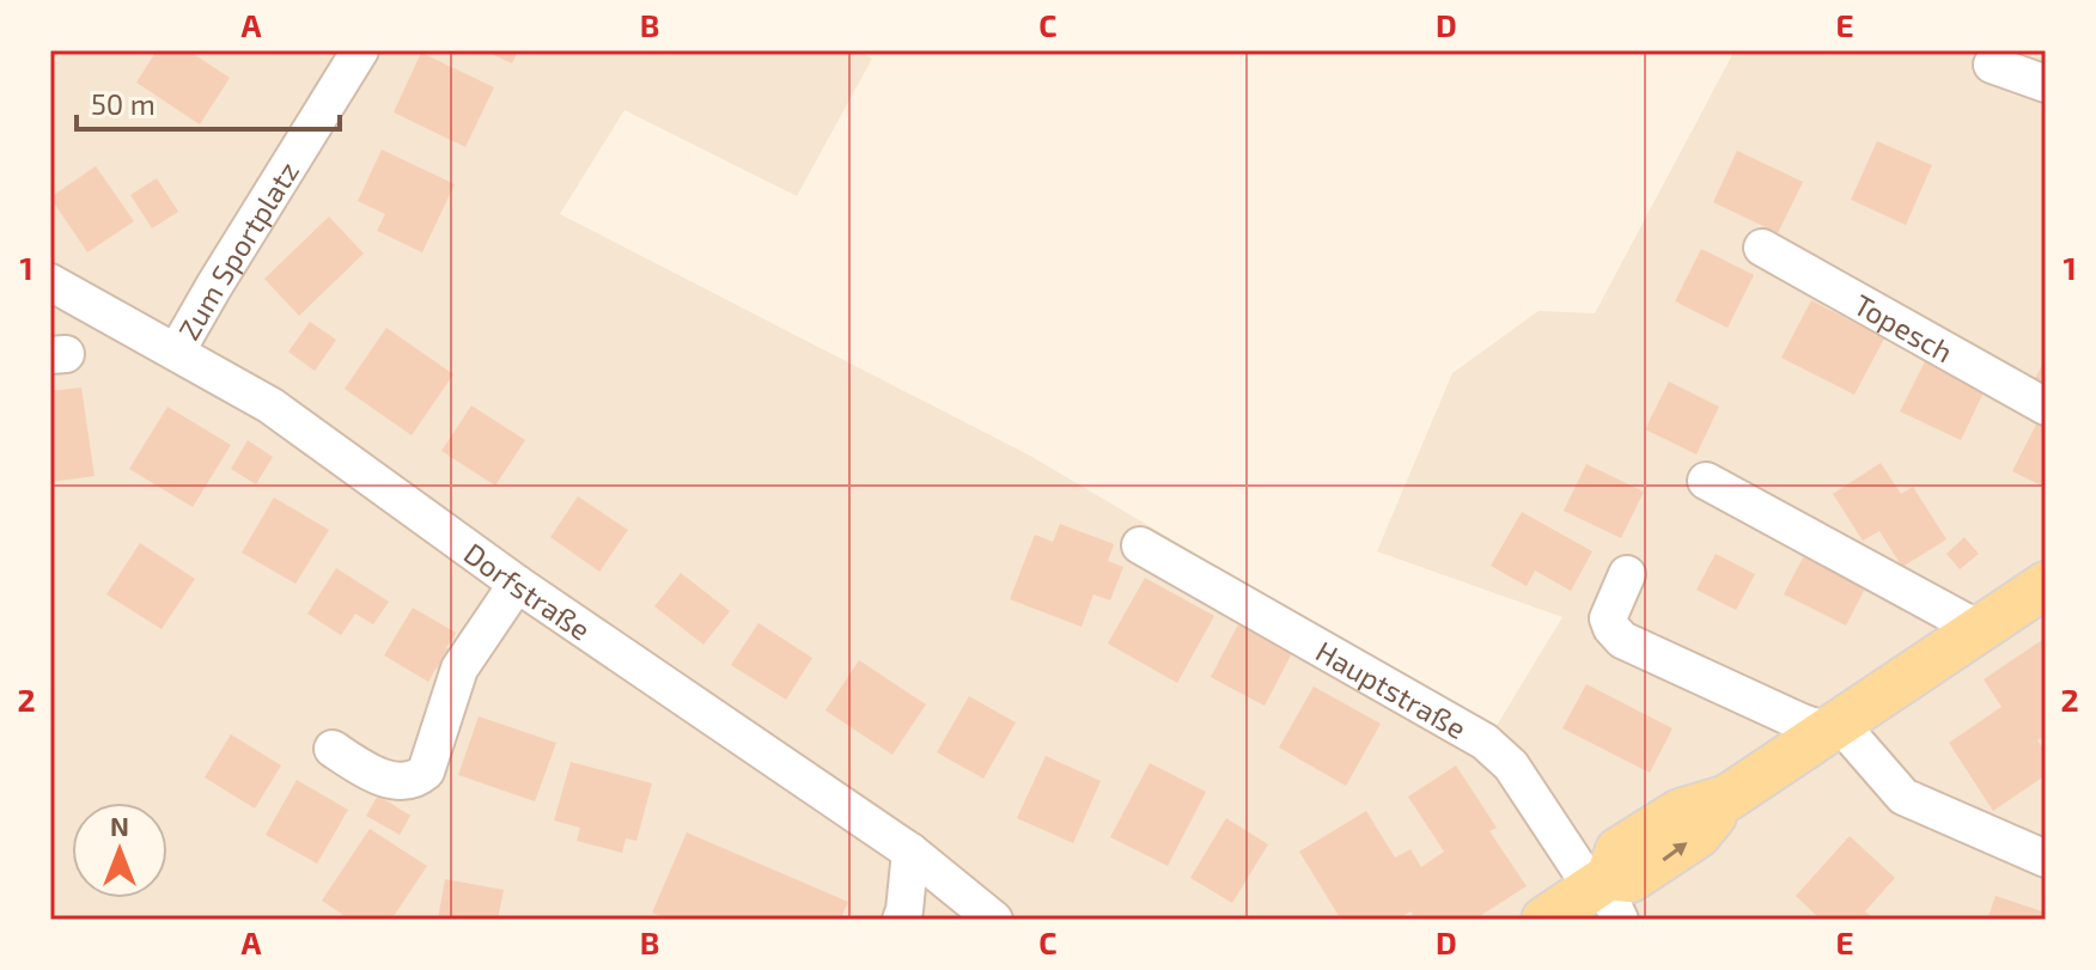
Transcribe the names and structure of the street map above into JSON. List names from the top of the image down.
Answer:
{
  "streets": {
    "street": [
      "Zum Sportplatz",
      "Topesch",
      "Dorfstraße",
      "Hauptstraße"
    ]
  },
  "crossings": [
    ["Zum Sportplatz", "Dorfstraße"]
  ],
  "scale_bar": "50 m",
  "north": "top",
  "grid": {
    "columns": [
      "A",
      "B",
      "C",
      "D",
      "E"
    ],
    "rows": ["1", "2"]
  }
}
